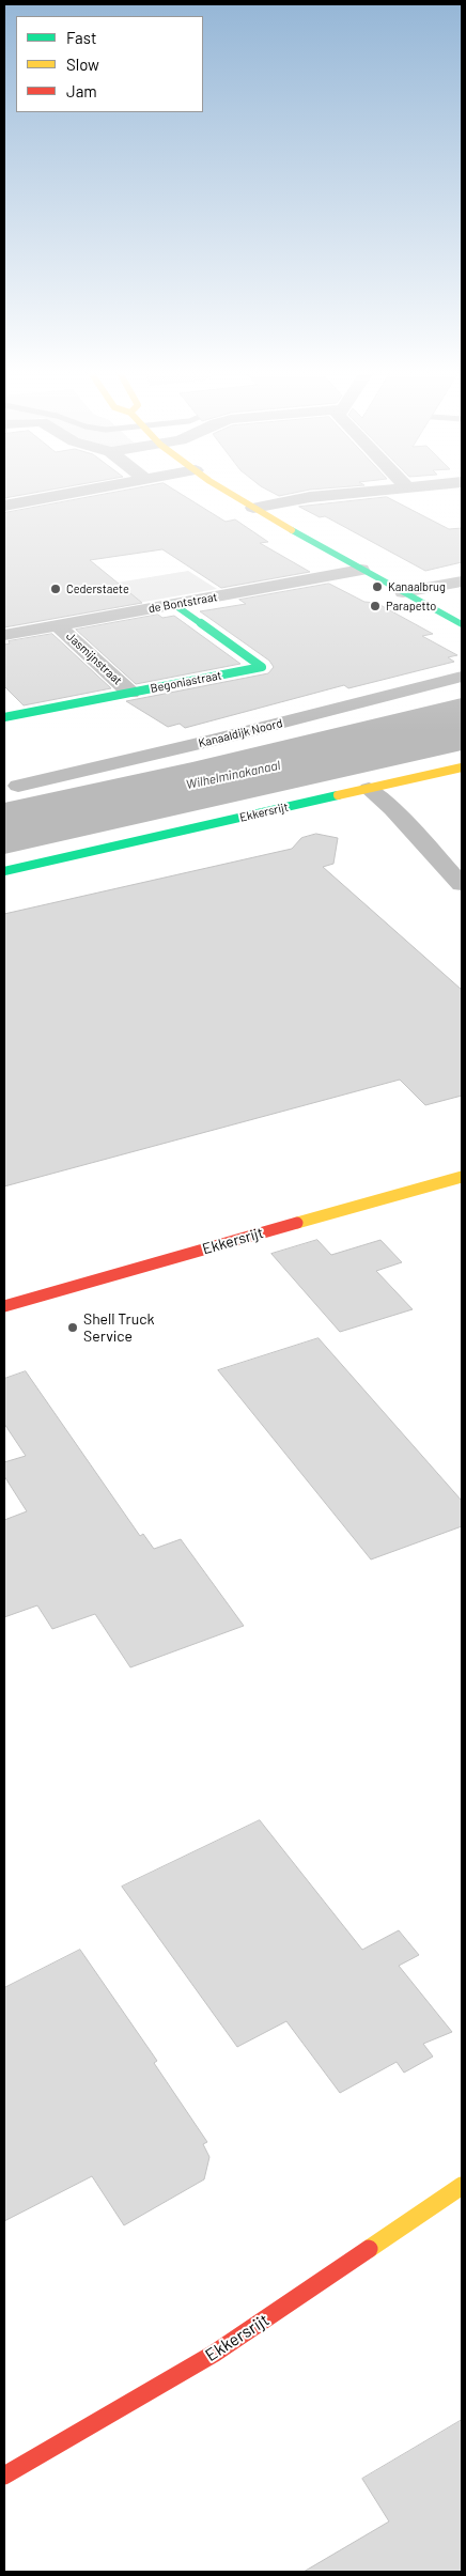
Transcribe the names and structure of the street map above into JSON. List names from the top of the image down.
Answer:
{
  "streets": {
    "street": [
      "de Bontstraat",
      "Jasmijnstraat",
      "Begoniastraat",
      "Kanaaldijk Noord",
      "Ekkersrijt"
    ]
  },
  "crossings": [
    ["de Bontstraat", "Jasmijnstraat"],
    ["de Bontstraat", "Begoniastraat"],
    ["Jasmijnstraat", "Begoniastraat"]
  ],
  "water": ["Wilhelminakanaal"],
  "places": [
    "Kanaalbrug",
    "Cederstaete",
    "Parapetto",
    "Shell Truck Service"
  ],
  "legend": ["Fast", "Slow", "Jam"]
}
